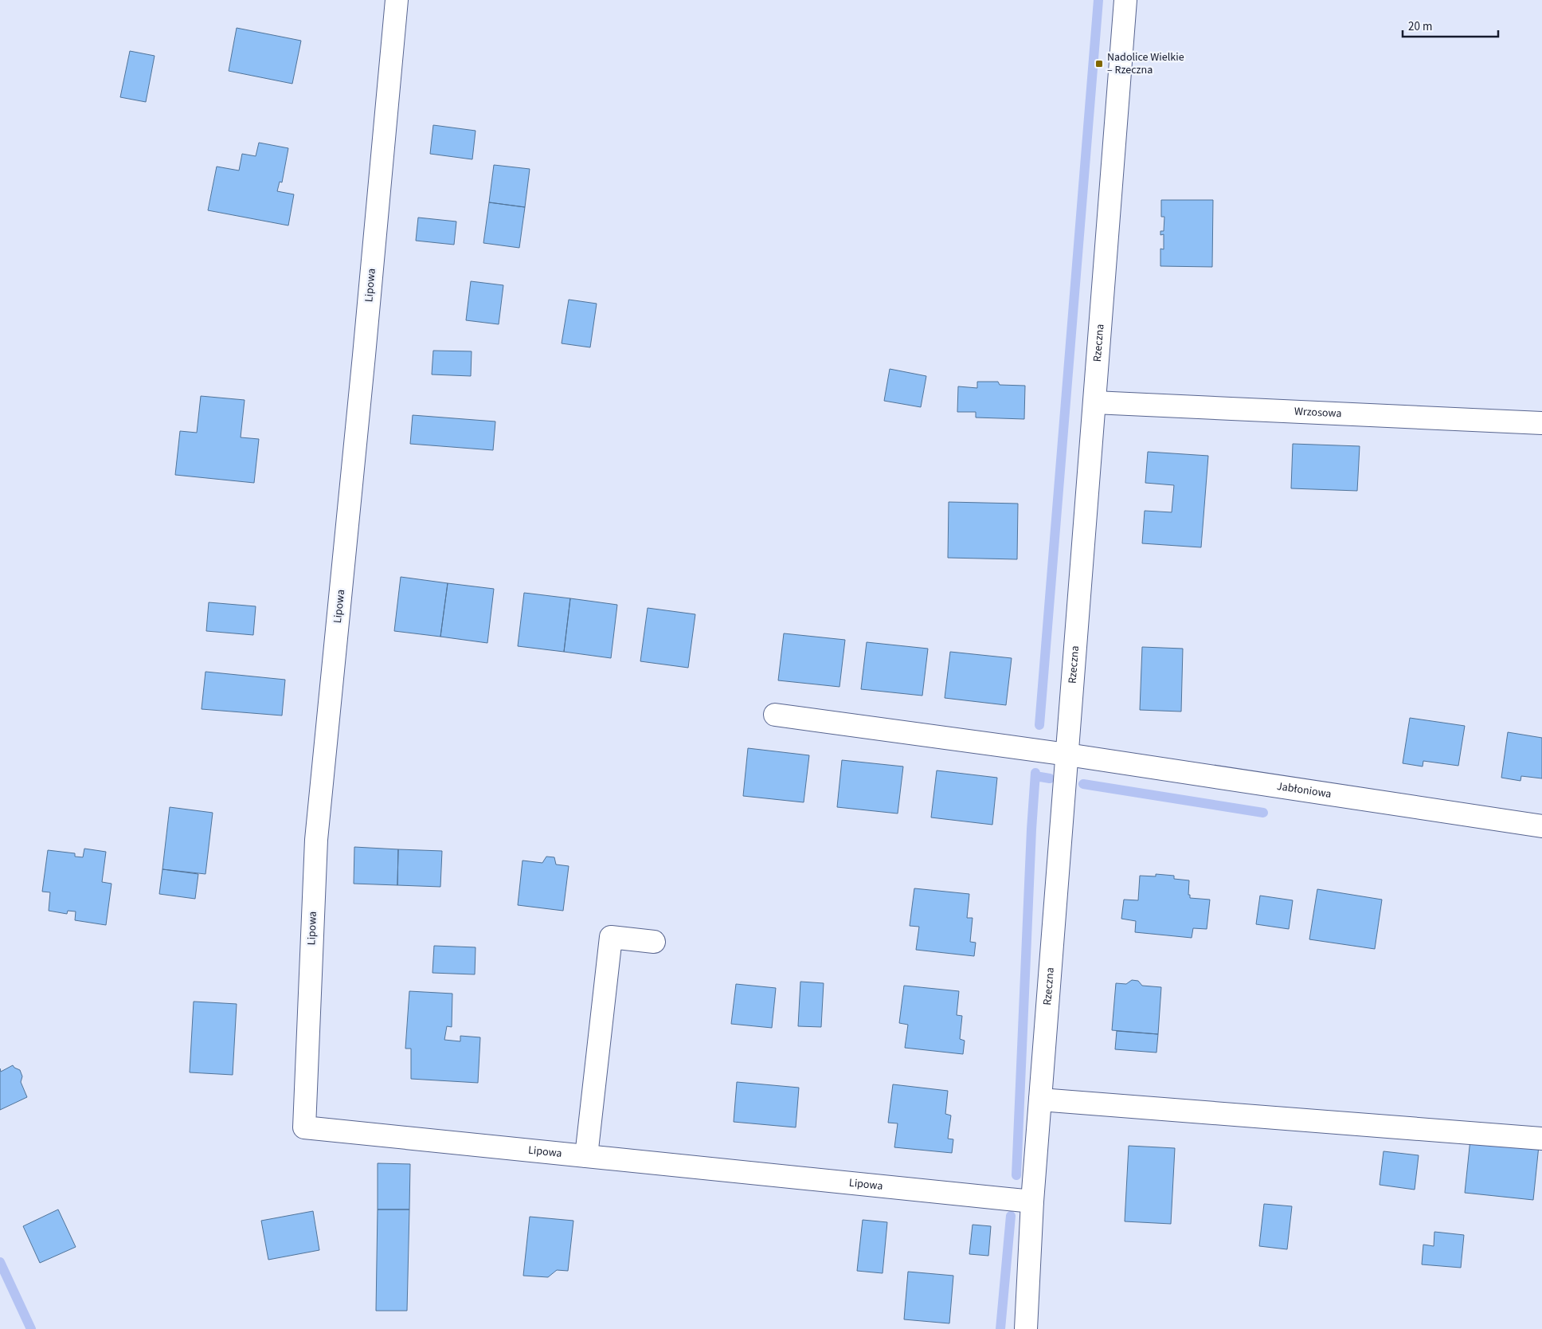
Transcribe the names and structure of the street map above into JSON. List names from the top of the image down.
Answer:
{
  "streets": {
    "street": [
      "Lipowa",
      "Rzeczna",
      "Wrzosowa",
      "Jabłoniowa"
    ]
  },
  "crossings": [
    ["Lipowa", "Rzeczna"],
    ["Rzeczna", "Wrzosowa"],
    ["Rzeczna", "Jabłoniowa"]
  ],
  "places": {
    "transit": ["Nadolice Wielkie – Rzeczna"]
  },
  "scale_bar": "20 m"
}
